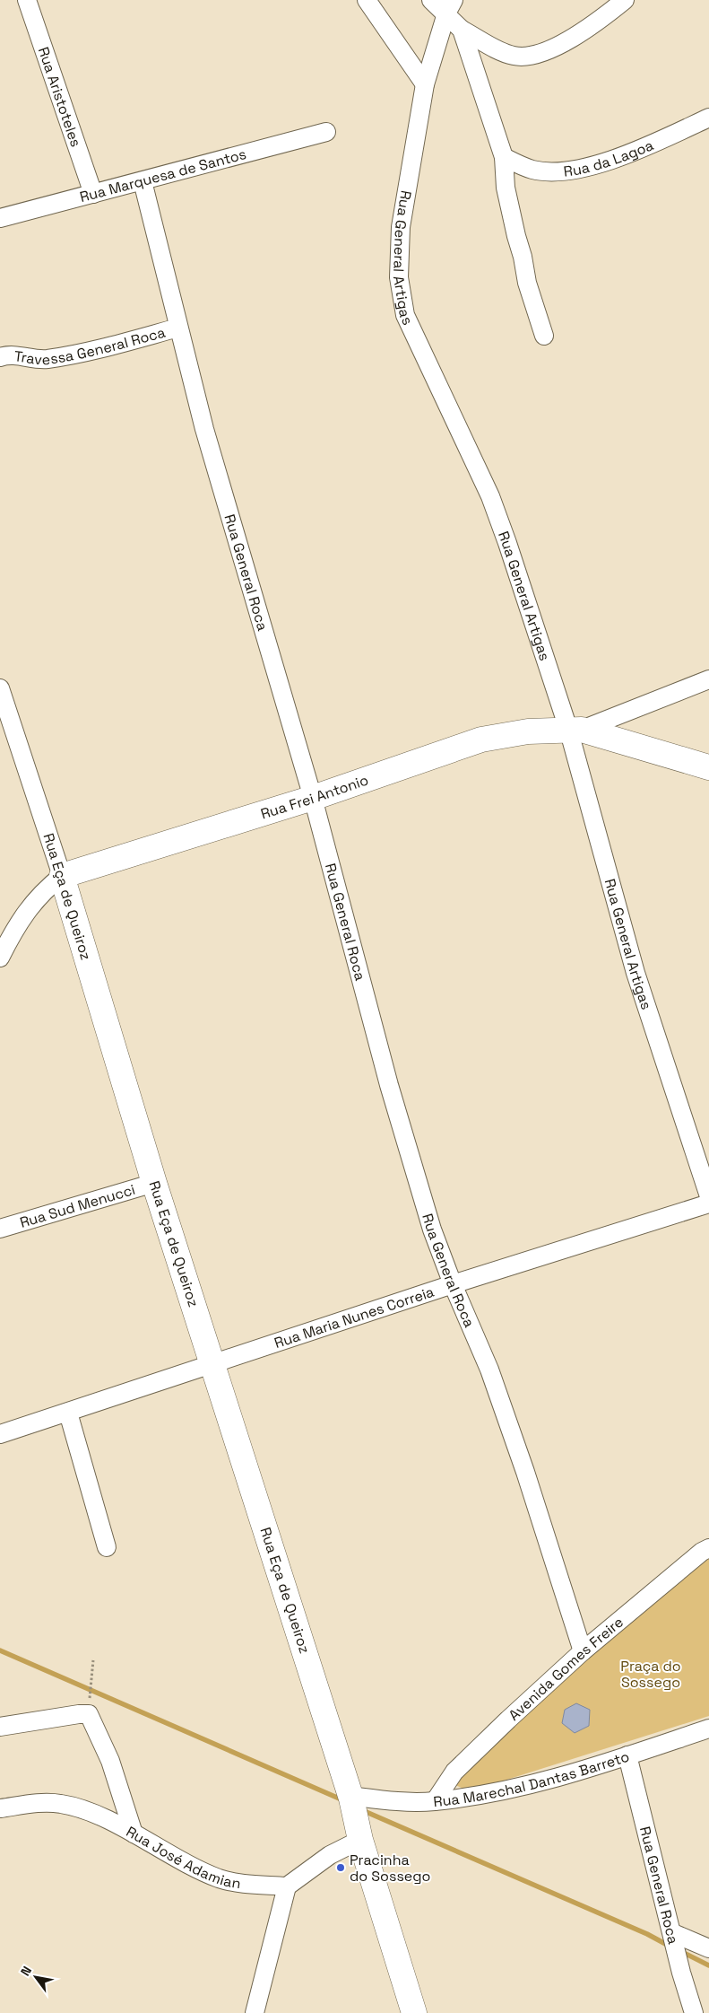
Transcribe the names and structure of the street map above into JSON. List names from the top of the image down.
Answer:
{
  "streets": {
    "street": [
      "Rua Aristoteles",
      "Rua da Lagoa",
      "Rua Marquesa de Santos",
      "Rua General Artigas",
      "Travessa General Roca",
      "Rua General Roca",
      "Rua Frei Antonio",
      "Rua Eça de Queiroz",
      "Rua Sud Menucci",
      "Rua Maria Nunes Correia",
      "Avenida Gomes Freire",
      "Rua Marechal Dantas Barreto",
      "Rua José Adamian"
    ]
  },
  "crossings": [
    ["Rua Aristoteles", "Rua Marquesa de Santos"],
    ["Rua Marquesa de Santos", "Rua General Roca"],
    ["Rua General Artigas", "Rua Frei Antonio"],
    ["Travessa General Roca", "Rua General Roca"],
    ["Rua General Roca", "Rua Frei Antonio"],
    ["Rua General Roca", "Rua Maria Nunes Correia"],
    ["Rua General Roca", "Avenida Gomes Freire"],
    ["Rua General Roca", "Rua Marechal Dantas Barreto"],
    ["Rua Frei Antonio", "Rua Eça de Queiroz"],
    ["Rua Eça de Queiroz", "Rua Sud Menucci"],
    ["Rua Eça de Queiroz", "Rua Maria Nunes Correia"],
    ["Rua Eça de Queiroz", "Rua Marechal Dantas Barreto"],
    ["Avenida Gomes Freire", "Rua Marechal Dantas Barreto"]
  ],
  "parks": ["Praça do Sossego"],
  "places": ["Pracinha do Sossego"],
  "north": "top left"
}
